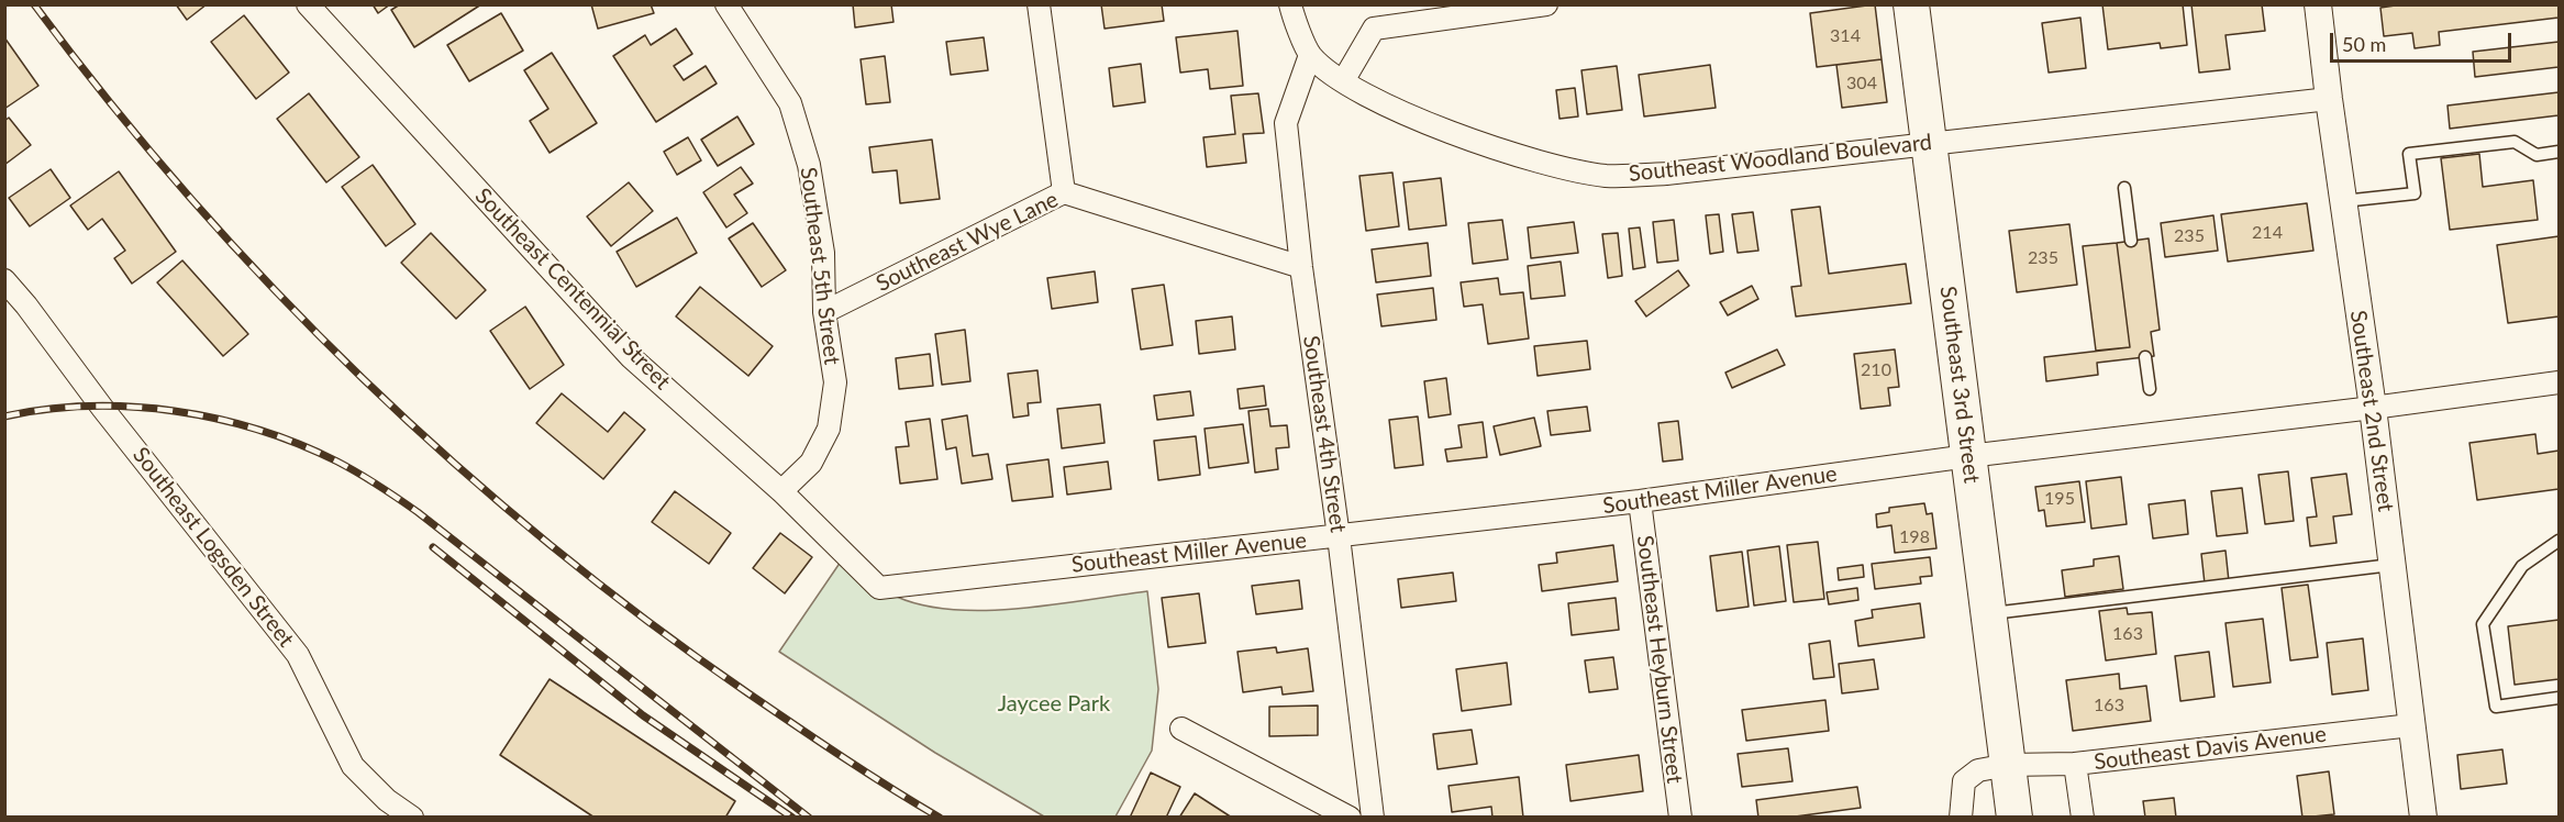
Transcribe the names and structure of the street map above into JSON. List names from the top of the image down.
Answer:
{
  "streets": {
    "main road": ["Southeast 3rd Street"],
    "street": [
      "Southeast Woodland Boulevard",
      "Southeast Wye Lane",
      "Southeast 5th Street",
      "Southeast Centennial Street",
      "Southeast 2nd Street",
      "Southeast 4th Street",
      "Southeast Miller Avenue",
      "Southeast Logsden Street",
      "Southeast Heyburn Street",
      "Southeast Davis Avenue"
    ]
  },
  "crossings": [
    ["Southeast Woodland Boulevard", "Southeast 3rd Street"],
    ["Southeast Woodland Boulevard", "Southeast 2nd Street"],
    ["Southeast Woodland Boulevard", "Southeast 4th Street"],
    ["Southeast Wye Lane", "Southeast 5th Street"],
    ["Southeast Wye Lane", "Southeast 4th Street"],
    ["Southeast 5th Street", "Southeast Centennial Street"],
    ["Southeast Centennial Street", "Southeast Miller Avenue"],
    ["Southeast 3rd Street", "Southeast Miller Avenue"],
    ["Southeast 3rd Street", "Southeast Davis Avenue"],
    ["Southeast 2nd Street", "Southeast Miller Avenue"],
    ["Southeast 2nd Street", "Southeast Davis Avenue"],
    ["Southeast 4th Street", "Southeast Miller Avenue"],
    ["Southeast Miller Avenue", "Southeast Heyburn Street"]
  ],
  "parks": ["Jaycee Park"],
  "house_numbers": [
    "314",
    "304",
    "214",
    "235",
    "235",
    "210",
    "195",
    "198",
    "163",
    "163"
  ],
  "scale_bar": "50 m"
}
